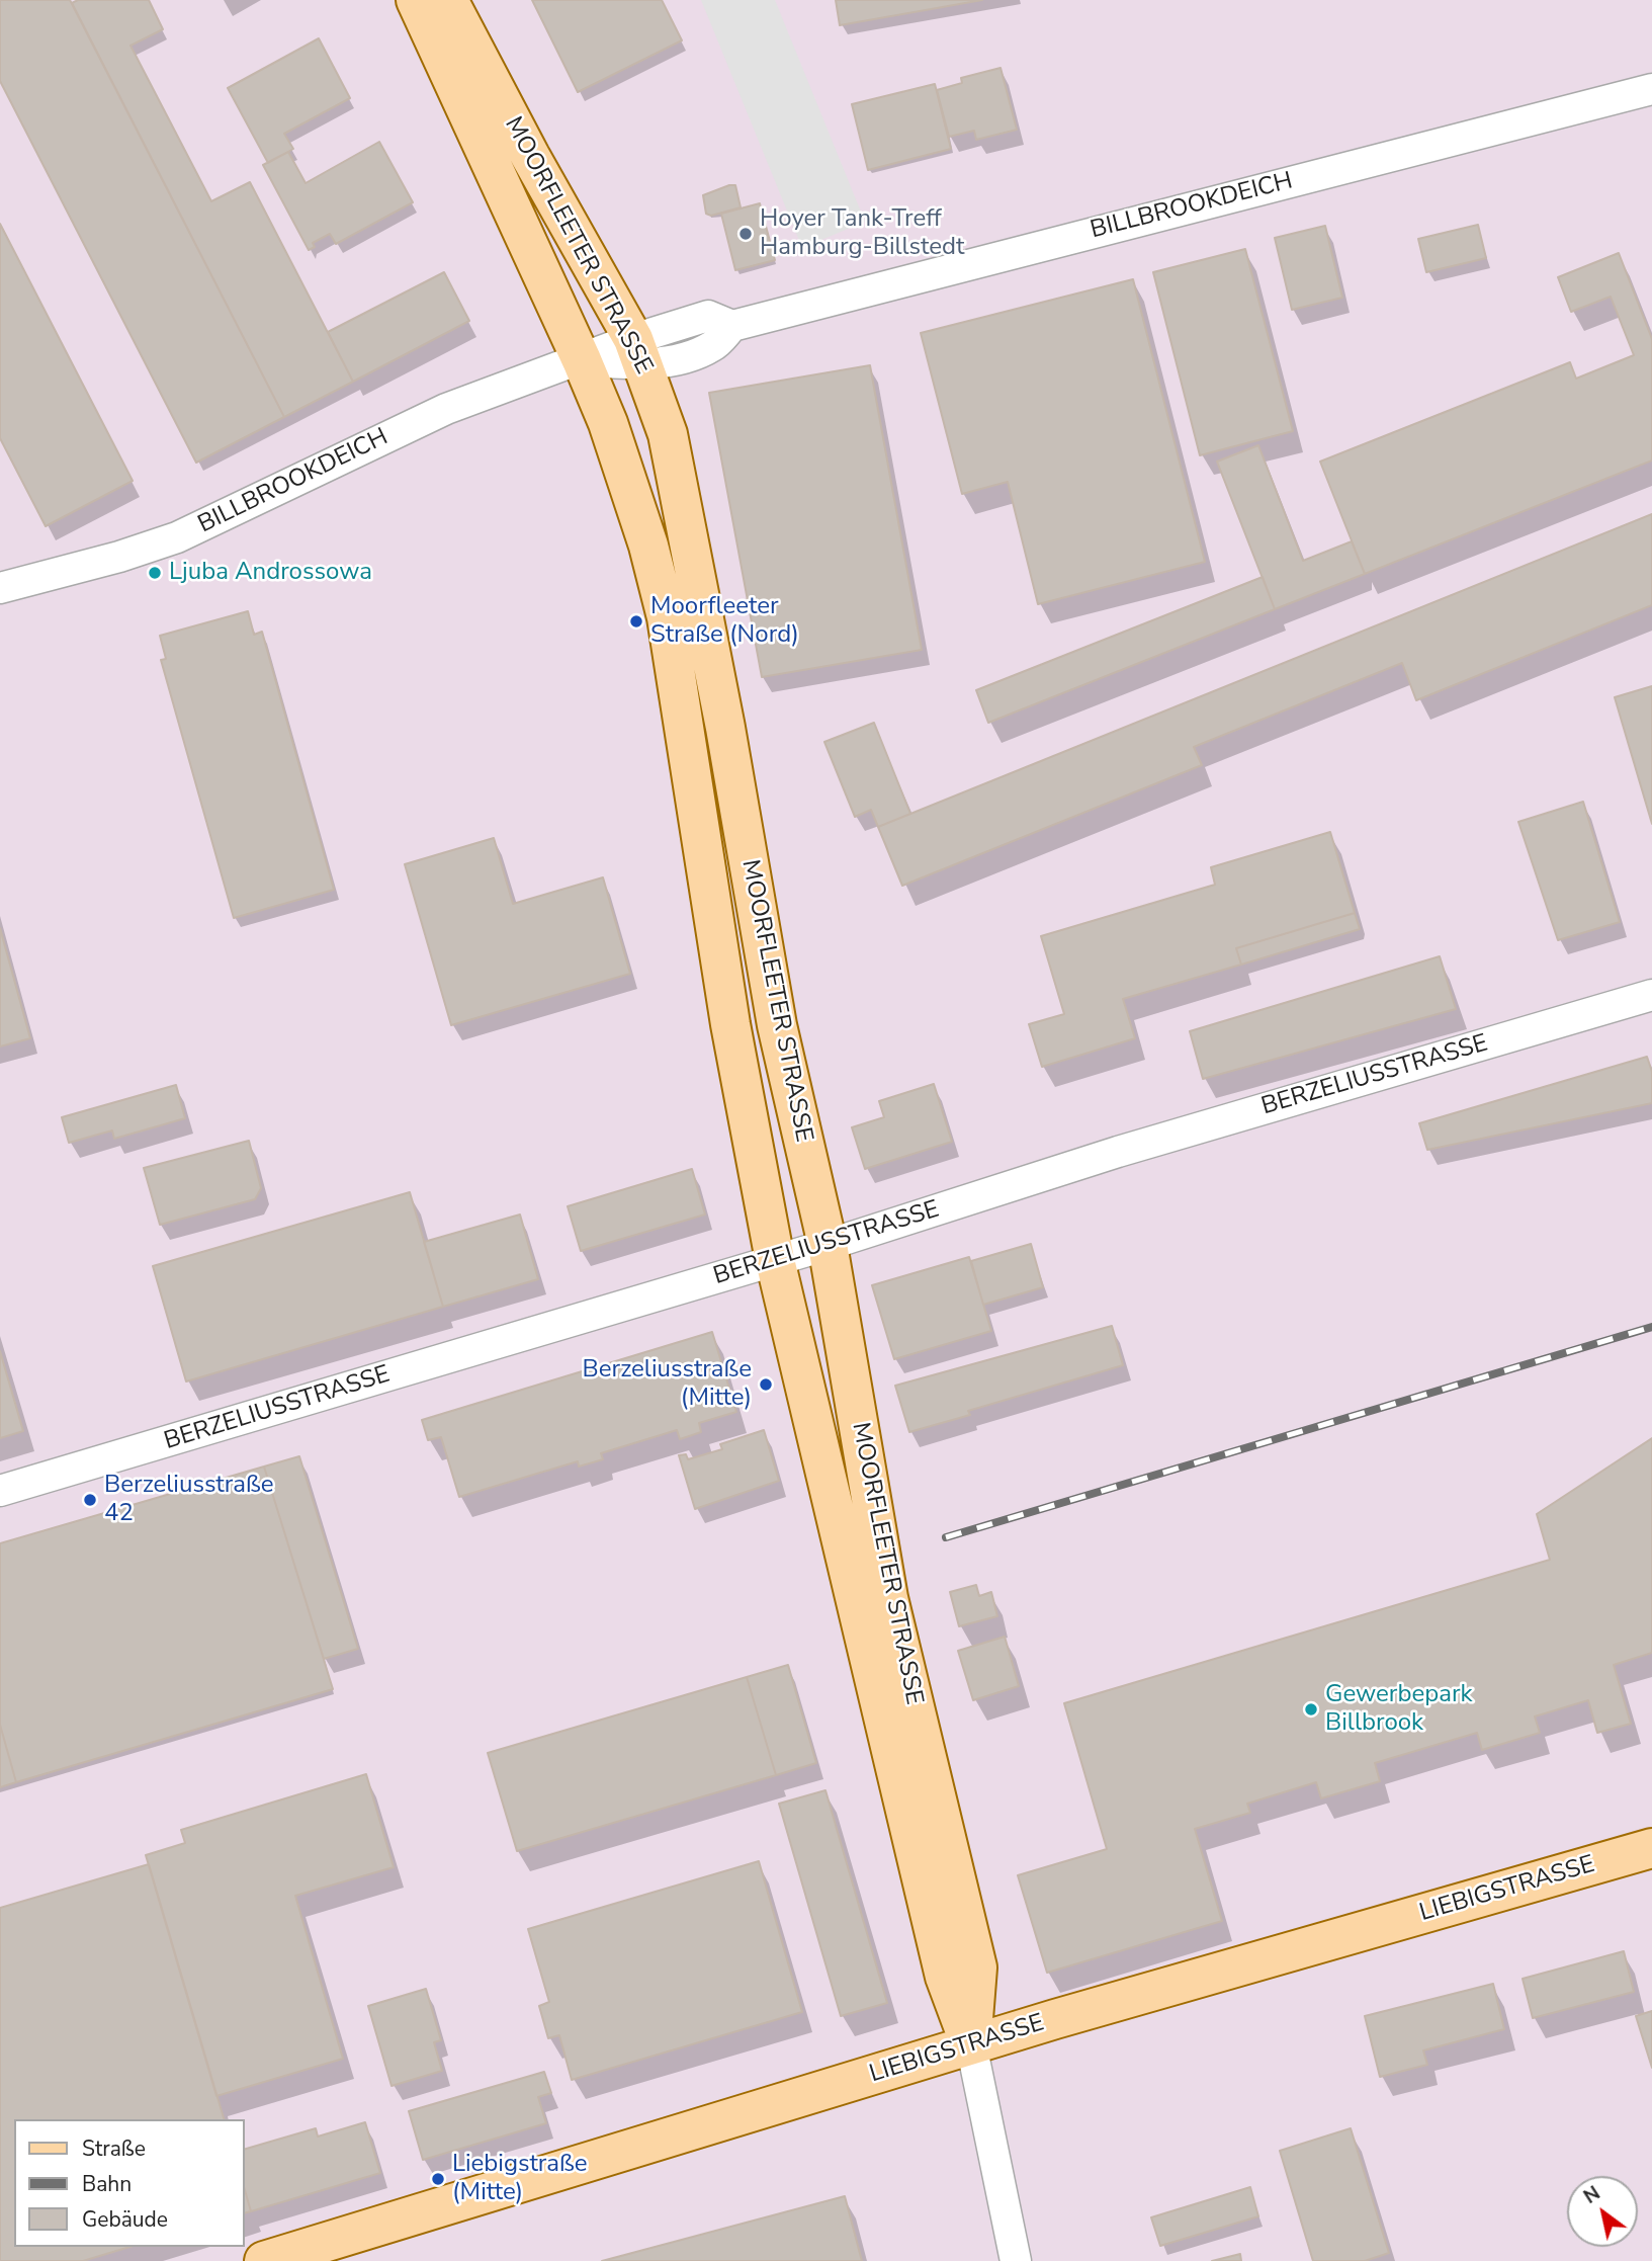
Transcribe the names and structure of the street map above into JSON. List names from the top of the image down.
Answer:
{
  "streets": {
    "main road": ["MOORFLEETER STRASSE", "LIEBIGSTRASSE"],
    "street": ["BILLBROOKDEICH", "BERZELIUSSTRASSE"]
  },
  "crossings": [
    ["BILLBROOKDEICH", "MOORFLEETER STRASSE"],
    ["MOORFLEETER STRASSE", "BERZELIUSSTRASSE"],
    ["MOORFLEETER STRASSE", "LIEBIGSTRASSE"]
  ],
  "places": [
    "Hoyer Tank-Treff Hamburg-Billstedt",
    "Ljuba Androssowa",
    "Moorfleeter Straße (Nord)",
    "Berzeliusstraße (Mitte)",
    "Berzeliusstraße 42",
    "Gewerbepark Billbrook",
    "Liebigstraße (Mitte)"
  ],
  "legend": ["Straße", "Bahn", "Gebäude"],
  "north": "top left"
}
